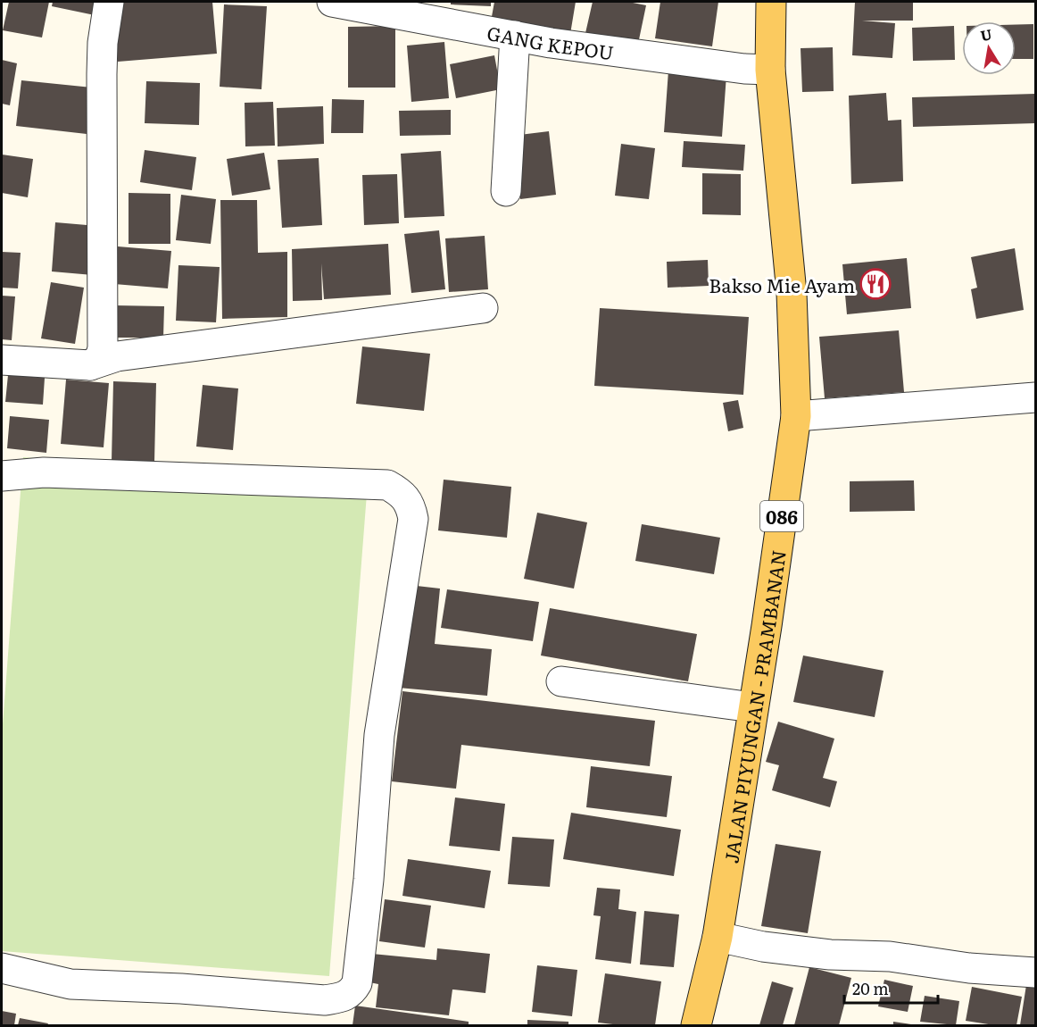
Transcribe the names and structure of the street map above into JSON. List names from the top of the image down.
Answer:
{
  "streets": {
    "main road": ["086", "JALAN PIYUNGAN - PRAMBANAN"],
    "street": ["GANG KEPOU"]
  },
  "crossings": [
    ["GANG KEPOU", "JALAN PIYUNGAN - PRAMBANAN"]
  ],
  "places": {
    "restaurant": ["Bakso Mie Ayam"]
  },
  "scale_bar": "20 m",
  "north": "top"
}
